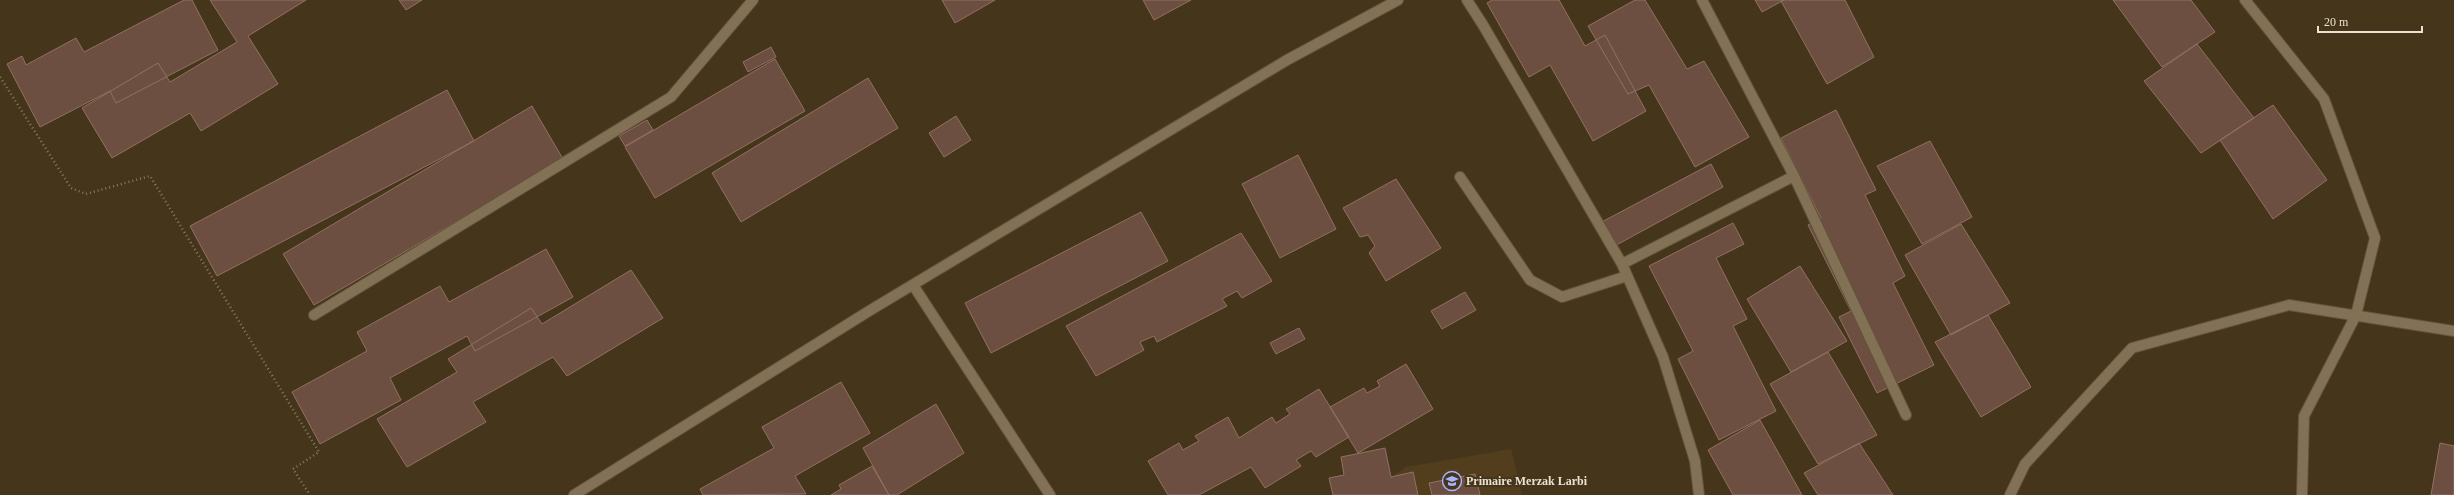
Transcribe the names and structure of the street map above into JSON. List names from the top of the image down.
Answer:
{
  "places": {
    "school or university": ["Primaire Merzak Larbi"]
  },
  "scale_bar": "20 m"
}
